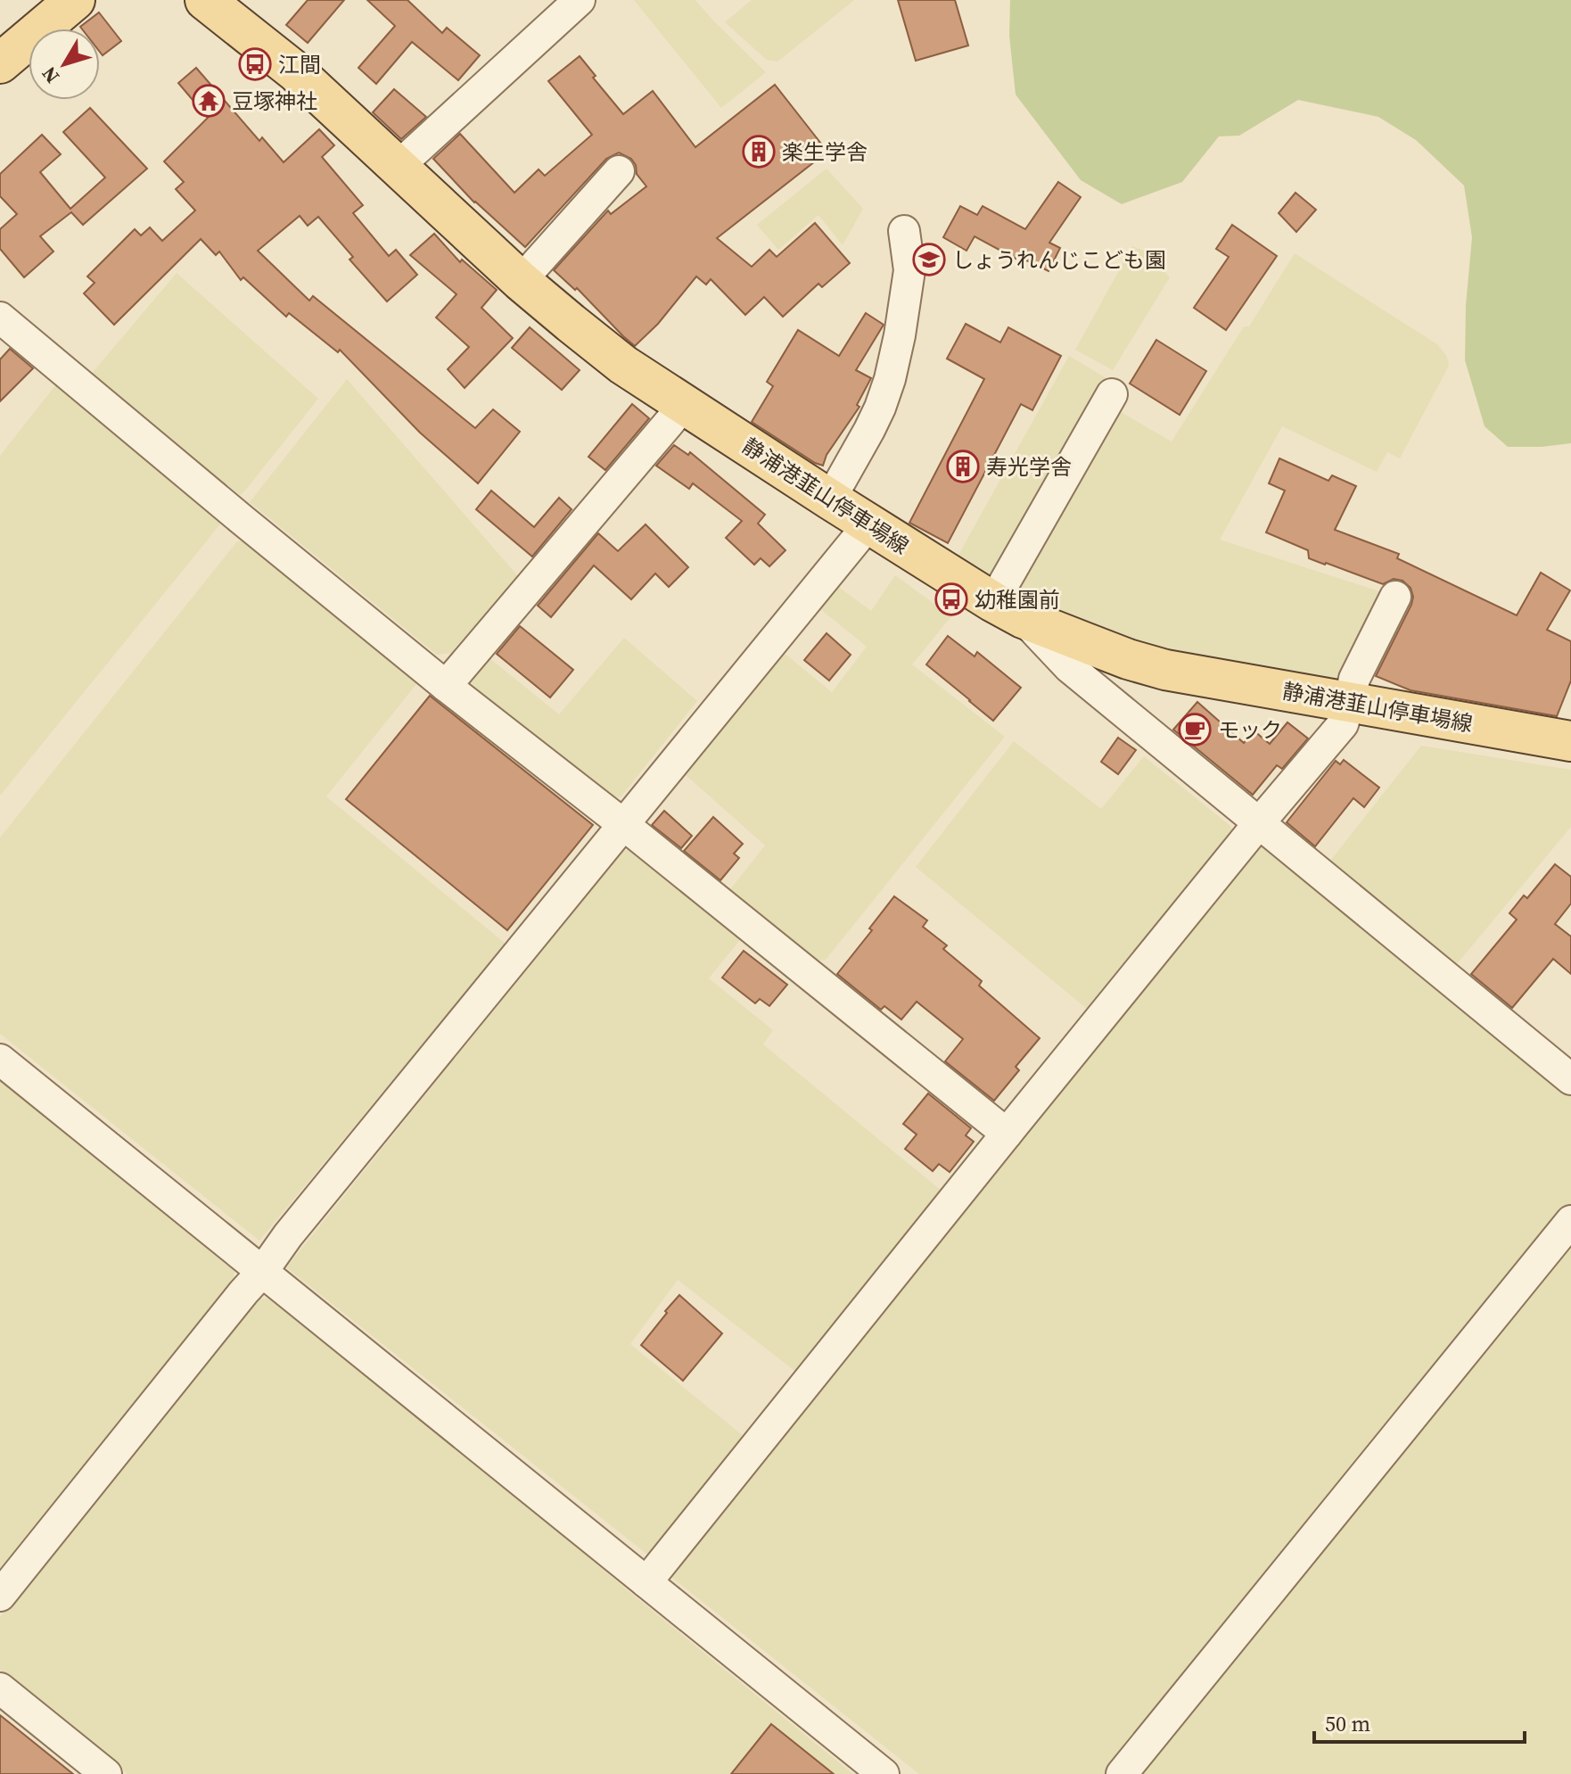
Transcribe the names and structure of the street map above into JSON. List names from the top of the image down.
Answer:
{
  "streets": {
    "main road": ["静浦港韮山停車場線"]
  },
  "places": {
    "bus stop": ["江間", "幼稚園前"],
    "temple": ["豆塚神社"],
    "building": ["楽生学舎", "寿光学舎"],
    "school or university": ["しょうれんじこども園"],
    "cafe": ["モック"]
  },
  "scale_bar": "50 m",
  "north": "bottom left"
}
